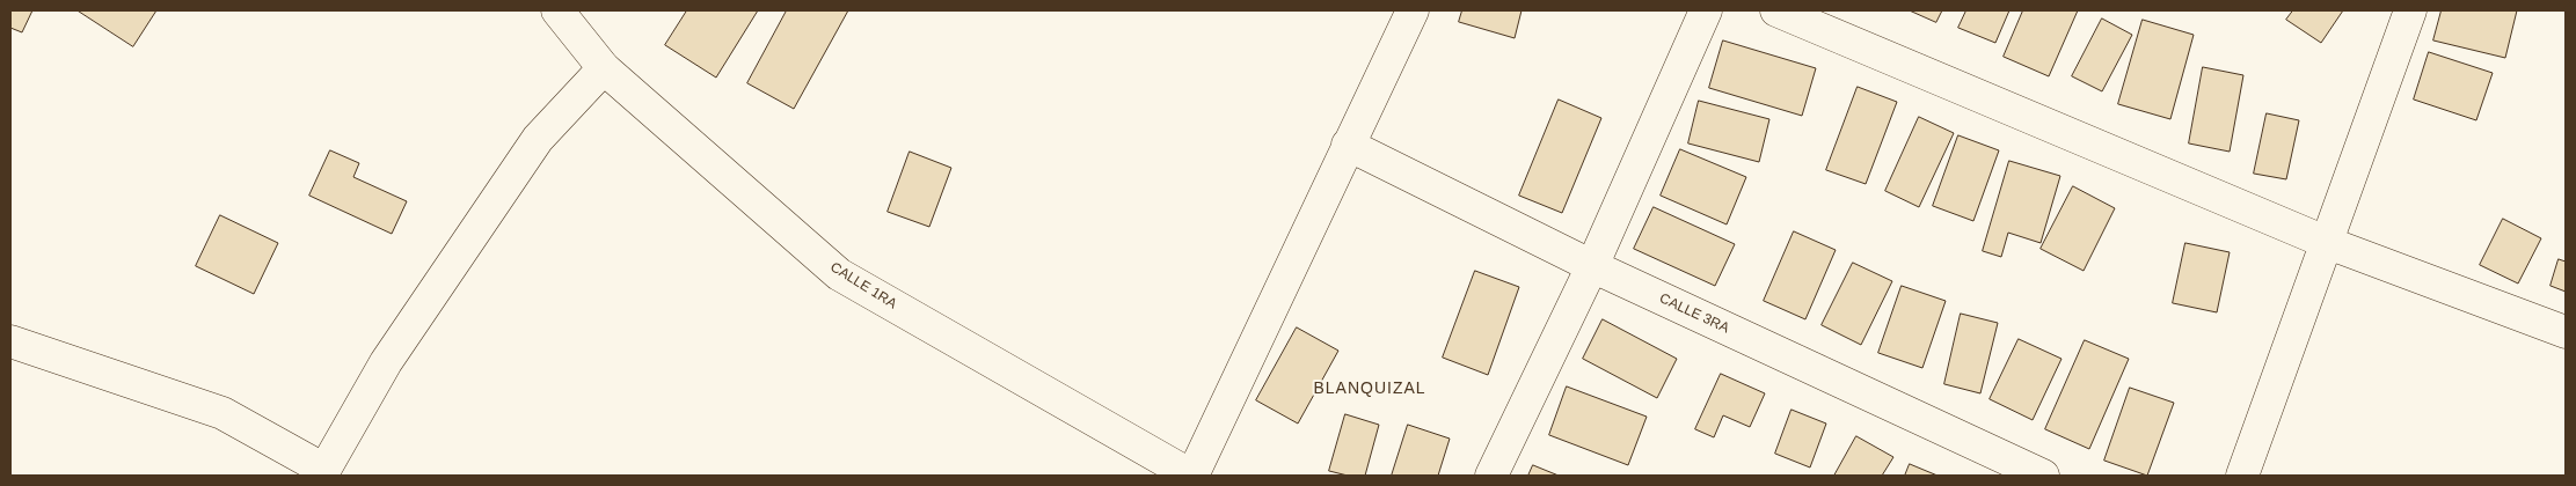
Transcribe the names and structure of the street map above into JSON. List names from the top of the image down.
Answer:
{
  "streets": {
    "street": ["CALLE 1RA", "CALLE 3RA"]
  },
  "districts": ["BLANQUIZAL"]
}
